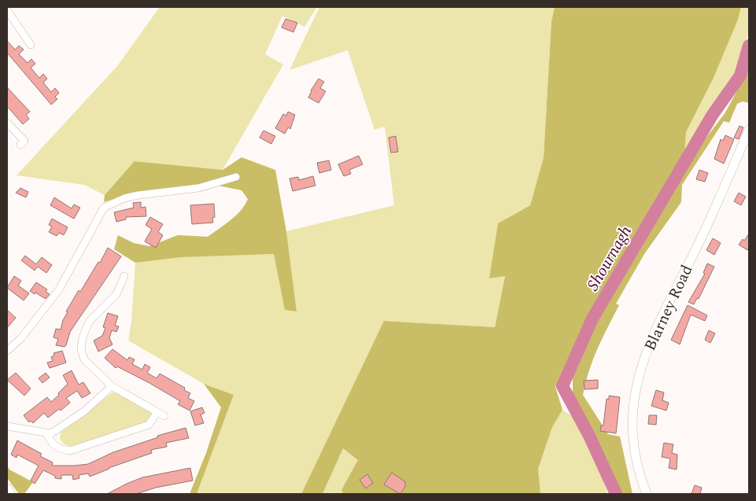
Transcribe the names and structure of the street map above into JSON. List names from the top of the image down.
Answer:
{
  "streets": {
    "main road": ["Blarney Road"]
  },
  "water": ["Shournagh"]
}
